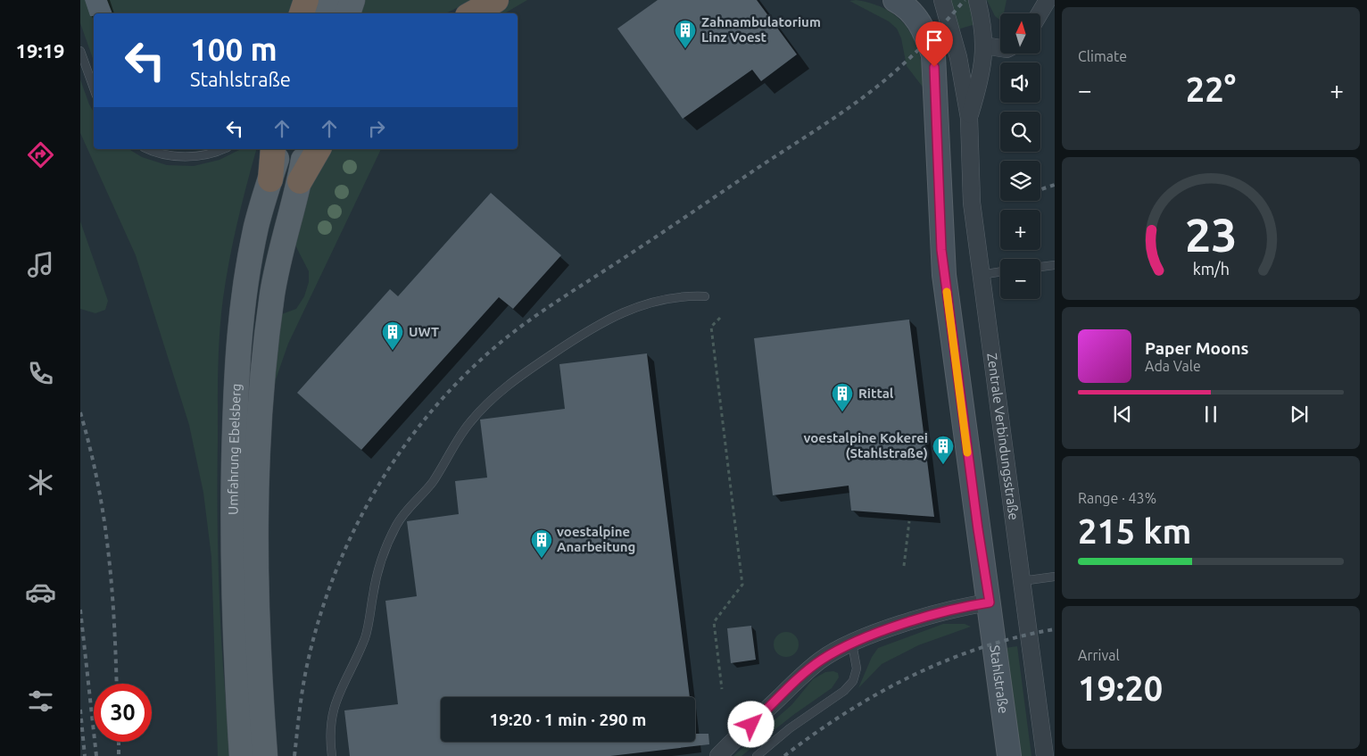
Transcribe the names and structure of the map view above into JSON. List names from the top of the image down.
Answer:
{
  "streets": {
    "main road": ["Umfahrung Ebelsberg"],
    "street": ["Zentrale Verbindungsstraße", "Stahlstraße"]
  },
  "places": {
    "building": [
      "Zahnambulatorium Linz Voest",
      "UWT",
      "Rittal",
      "voestalpine Kokerei (Stahlstraße)",
      "voestalpine Anarbeitung"
    ]
  },
  "north": "top",
  "page": {
    "tabs": "19:19",
    "tile": [
      "Climate",
      ["Range · 43%", "215 km"],
      ["Arrival", "19:20"]
    ],
    "map_buttons": ["+", "−"],
    "turn": ["100 m", "Stahlstraße"],
    "heat": ["−", "22°", "+"],
    "song": ["Paper Moons", "Ada Vale"],
    "limit": "30",
    "trip": "19:20 · 1 min · 290 m",
    "gauge": ["23", "km/h"]
  }
}
